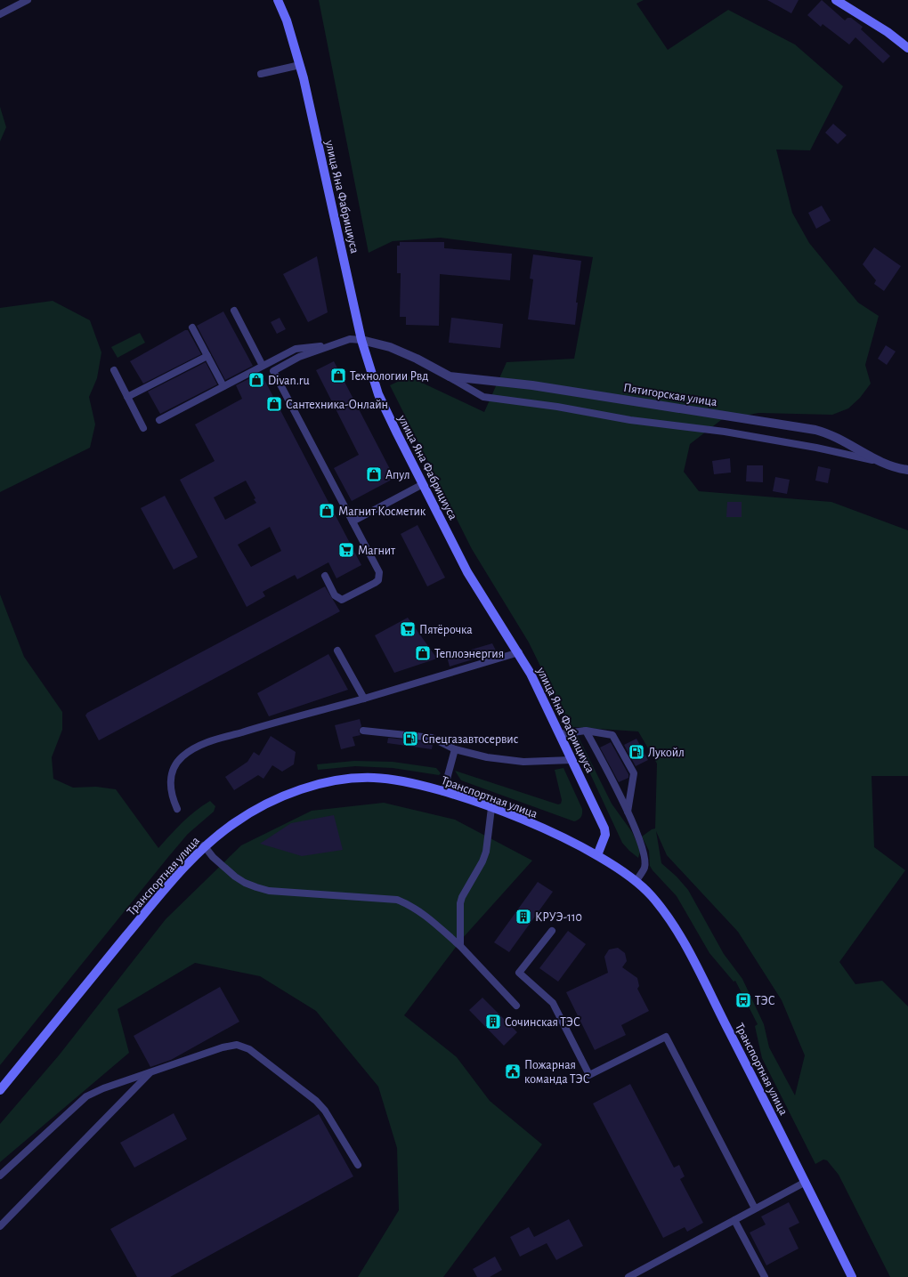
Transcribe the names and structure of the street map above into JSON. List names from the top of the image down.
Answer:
{
  "streets": {
    "main road": ["улица Яна Фабрициуса", "Транспортная улица"],
    "street": ["Пятигорская улица"]
  },
  "crossings": [
    ["улица Яна Фабрициуса", "Пятигорская улица"],
    ["улица Яна Фабрициуса", "Транспортная улица"]
  ],
  "places": {
    "shop": [
      "Технологии Рвд",
      "Divan.ru",
      "Сантехника-Онлайн",
      "Апул",
      "Магнит Косметик",
      "Теплоэнергия"
    ],
    "supermarket": ["Магнит", "Пятёрочка"],
    "fuel station": ["Спецгазавтосервис", "Лукойл"],
    "building": ["КРУЭ-110", "Сочинская ТЭС"],
    "bus stop": ["ТЭС"],
    "public building": ["Пожарная команда ТЭС"]
  }
}
